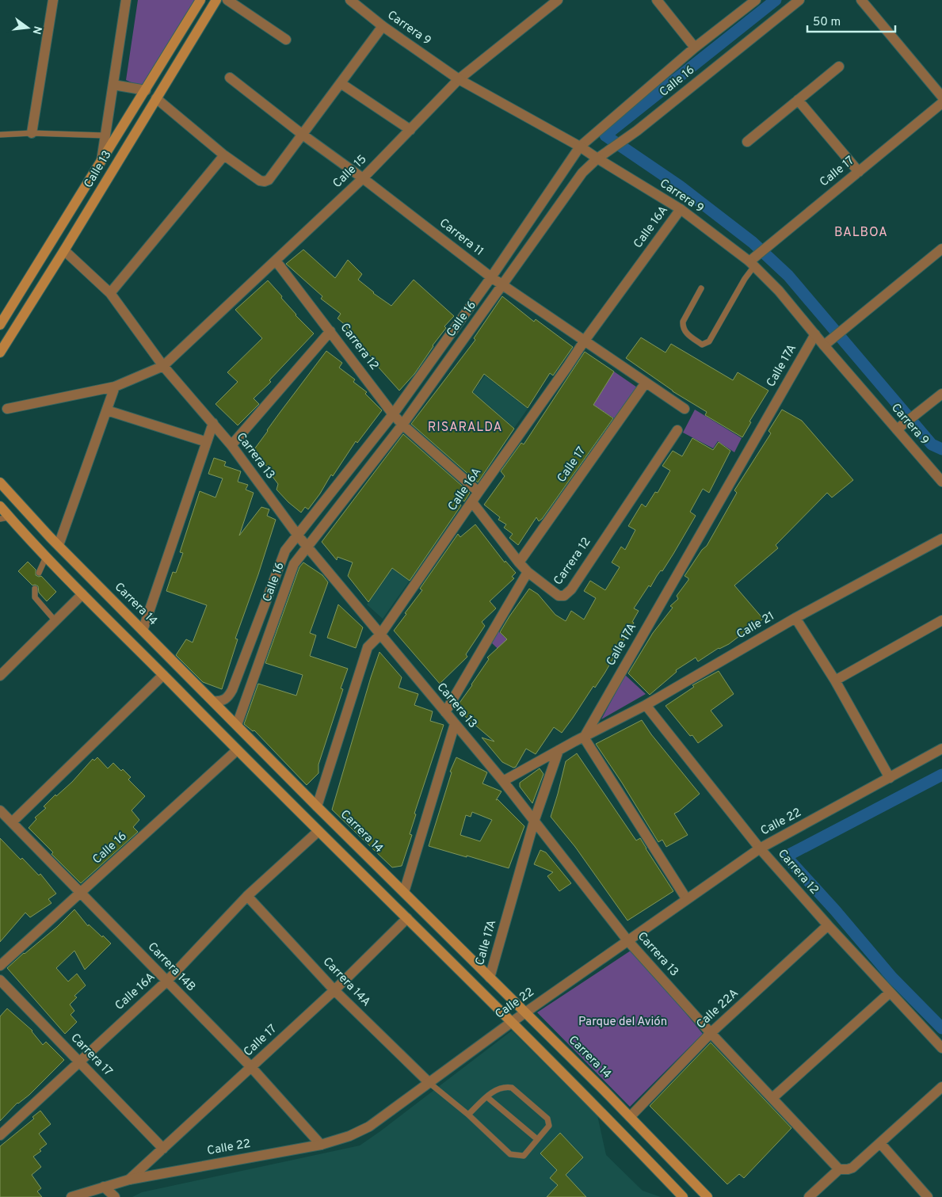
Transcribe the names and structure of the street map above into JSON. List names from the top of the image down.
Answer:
{
  "streets": {
    "main road": ["Calle 13", "Carrera 14"],
    "street": [
      "Carrera 9",
      "Calle 16",
      "Calle 15",
      "Calle 17",
      "Calle 16A",
      "Carrera 11",
      "Carrera 12",
      "Calle 17A",
      "Carrera 13",
      "Calle 21",
      "Calle 22",
      "Carrera 14B",
      "Carrera 14A",
      "Calle 22A",
      "Carrera 17"
    ]
  },
  "crossings": [
    ["Carrera 9", "Calle 16"],
    ["Carrera 9", "Calle 15"],
    ["Carrera 9", "Calle 17"],
    ["Carrera 9", "Calle 16A"],
    ["Carrera 9", "Calle 17A"],
    ["Calle 16", "Carrera 11"],
    ["Calle 16", "Carrera 12"],
    ["Calle 16", "Carrera 13"],
    ["Calle 16", "Carrera 14"],
    ["Calle 16", "Carrera 14B"],
    ["Calle 13", "Carrera 13"],
    ["Calle 15", "Carrera 11"],
    ["Calle 15", "Carrera 12"],
    ["Calle 15", "Carrera 13"],
    ["Calle 17", "Carrera 11"],
    ["Calle 17", "Carrera 12"],
    ["Calle 17", "Calle 22"],
    ["Calle 17", "Carrera 14B"],
    ["Calle 17", "Carrera 14A"],
    ["Calle 17", "Carrera 17"],
    ["Calle 16A", "Carrera 11"],
    ["Calle 16A", "Carrera 12"],
    ["Calle 16A", "Carrera 13"],
    ["Calle 16A", "Carrera 14"],
    ["Calle 16A", "Carrera 14B"],
    ["Calle 16A", "Carrera 14A"],
    ["Calle 16A", "Carrera 17"],
    ["Carrera 12", "Calle 21"],
    ["Carrera 12", "Calle 22"],
    ["Carrera 12", "Calle 22A"],
    ["Calle 17A", "Carrera 13"],
    ["Calle 17A", "Carrera 14"],
    ["Calle 17A", "Calle 21"],
    ["Carrera 13", "Calle 22"],
    ["Carrera 13", "Calle 22A"],
    ["Carrera 14", "Calle 22"],
    ["Carrera 14", "Calle 22A"],
    ["Calle 22", "Carrera 14B"],
    ["Calle 22", "Carrera 14A"]
  ],
  "districts": ["BALBOA", "RISARALDA"],
  "parks": ["Parque del Avión"],
  "scale_bar": "50 m",
  "north": "right"
}
